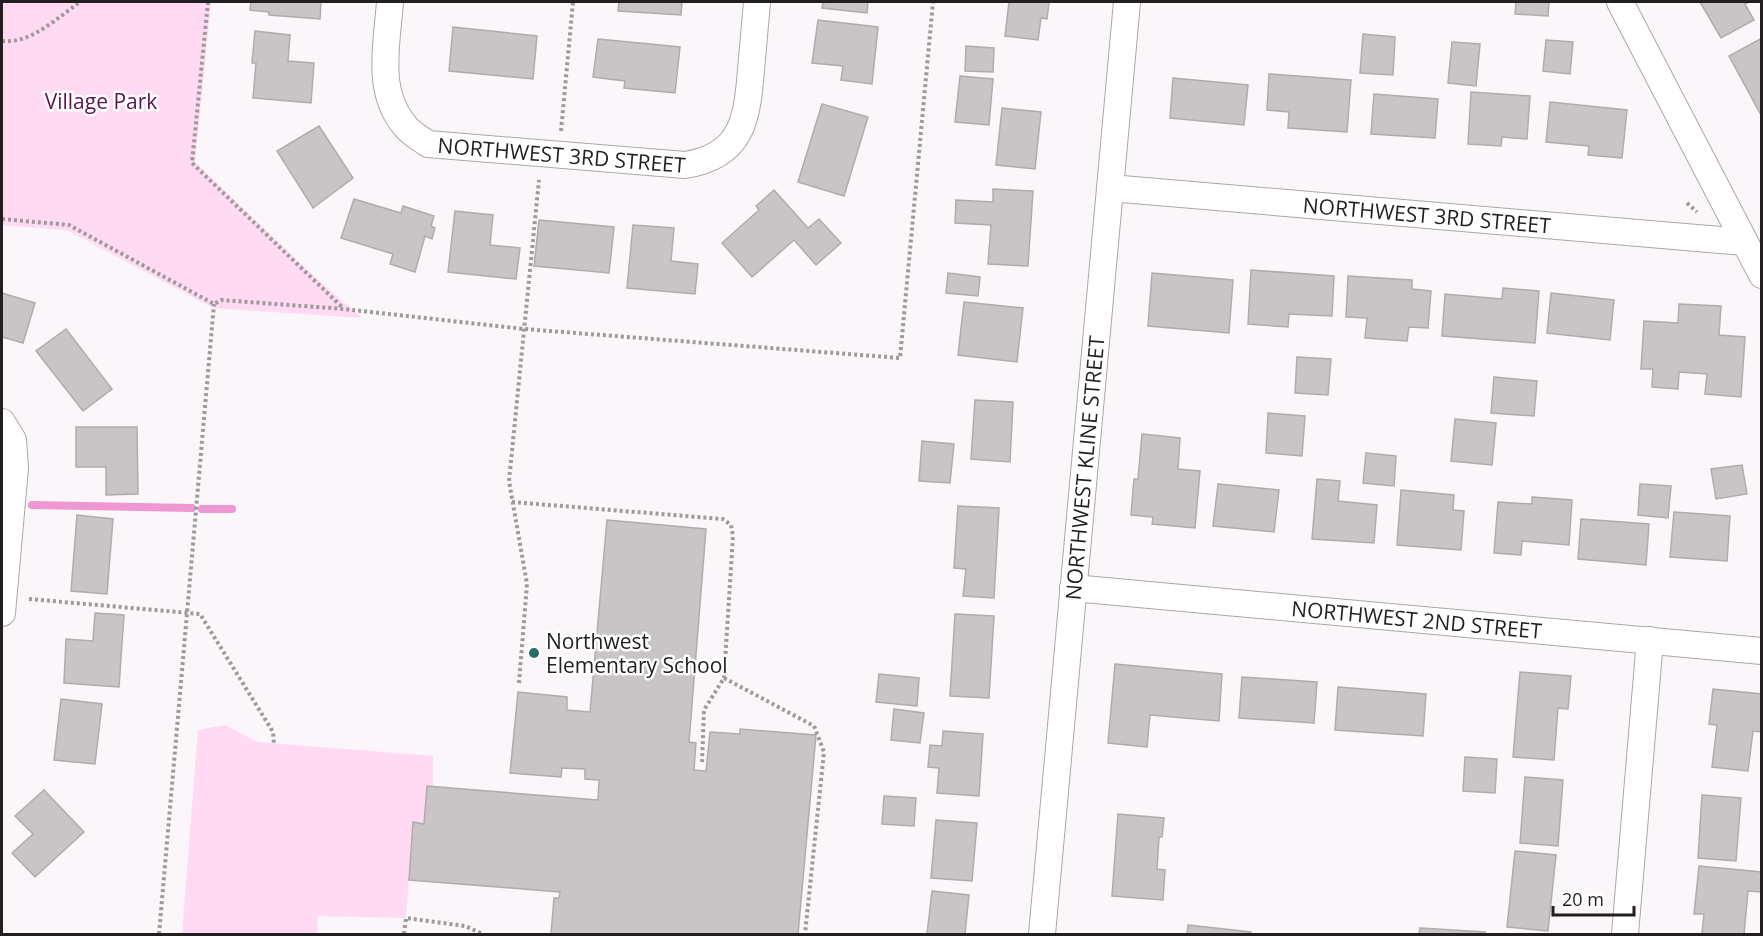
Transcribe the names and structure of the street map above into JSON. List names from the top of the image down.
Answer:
{
  "streets": {
    "street": ["NORTHWEST 3RD STREET", "NORTHWEST KLINE STREET", "NORTHWEST 2ND STREET"]
  },
  "crossings": [
    ["NORTHWEST 3RD STREET", "NORTHWEST KLINE STREET"],
    ["NORTHWEST KLINE STREET", "NORTHWEST 2ND STREET"]
  ],
  "parks": ["Village Park"],
  "places": ["Northwest Elementary School"],
  "scale_bar": "20 m"
}
